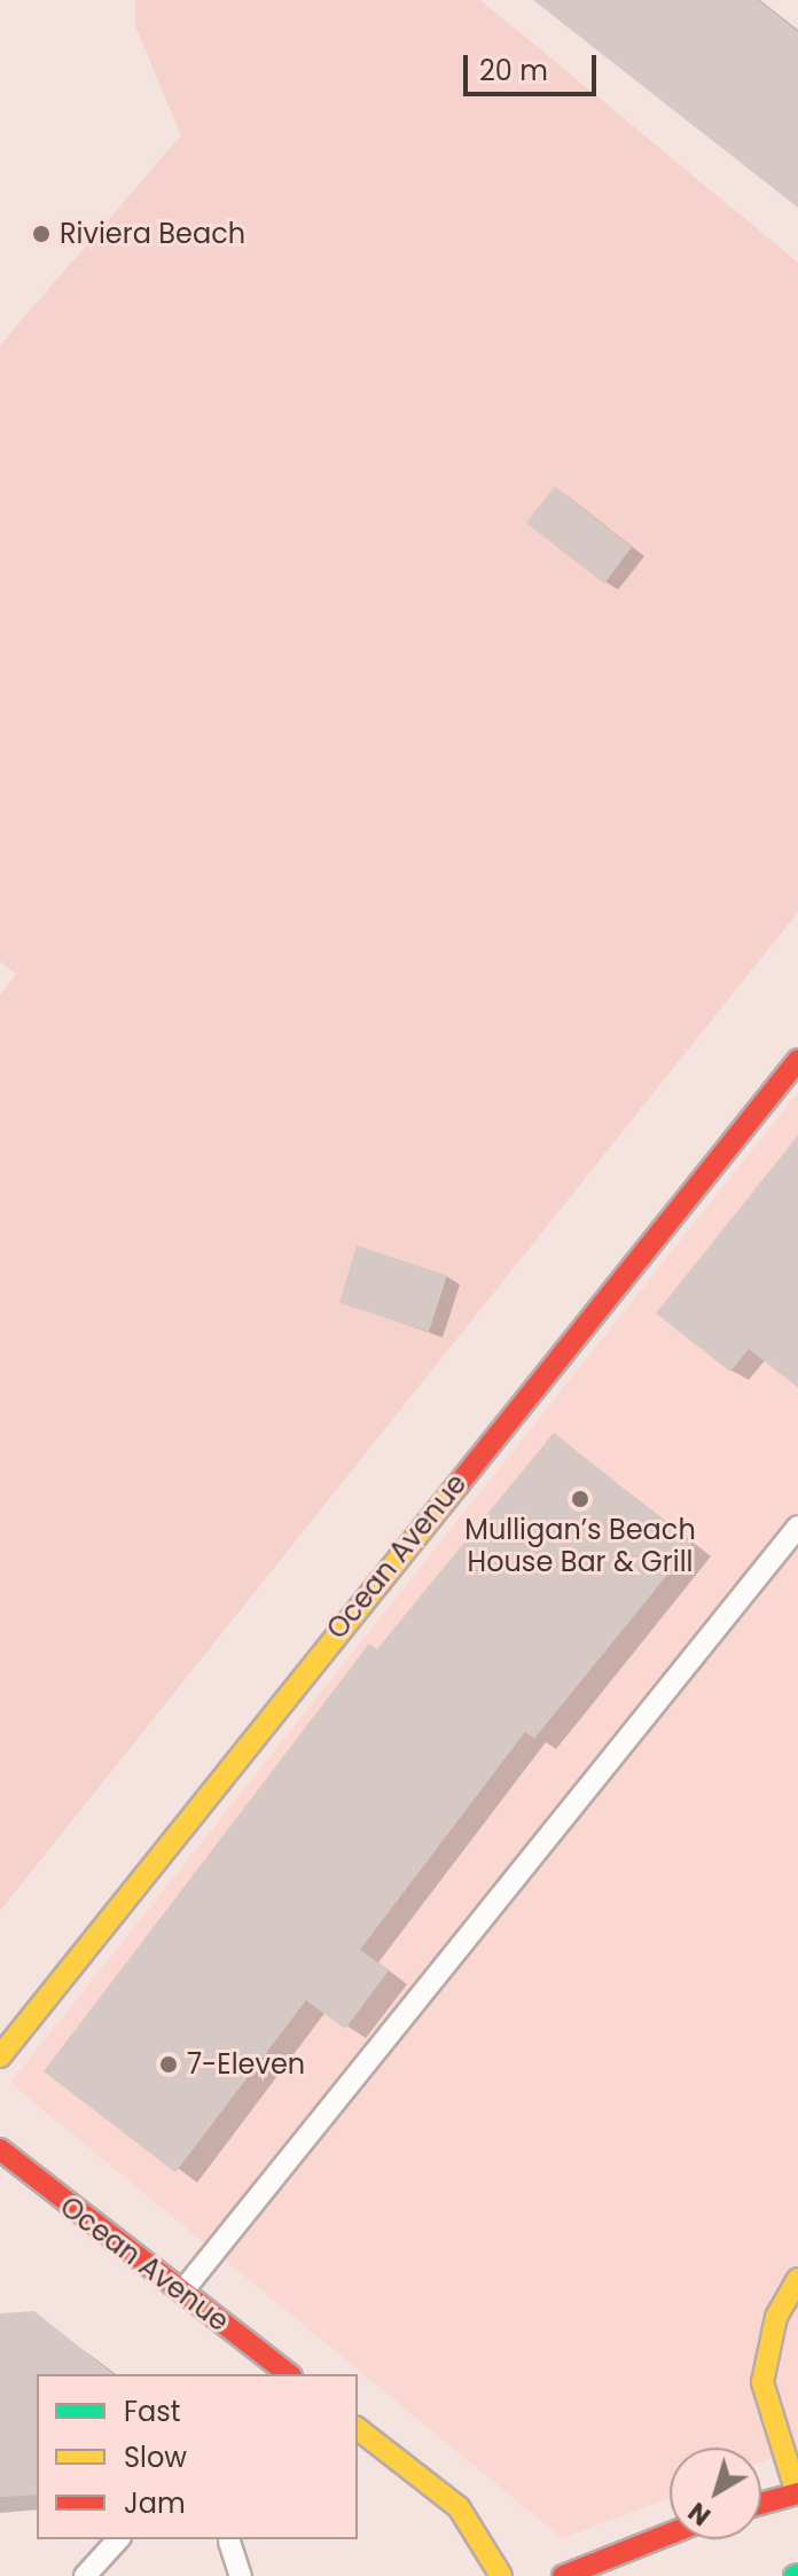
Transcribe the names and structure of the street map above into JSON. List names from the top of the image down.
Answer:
{
  "streets": {
    "street": ["Ocean Avenue"]
  },
  "places": ["Riviera Beach", "Mulligan’s Beach House Bar & Grill", "7-Eleven"],
  "legend": ["Fast", "Slow", "Jam"],
  "scale_bar": "20 m",
  "north": "bottom left"
}
